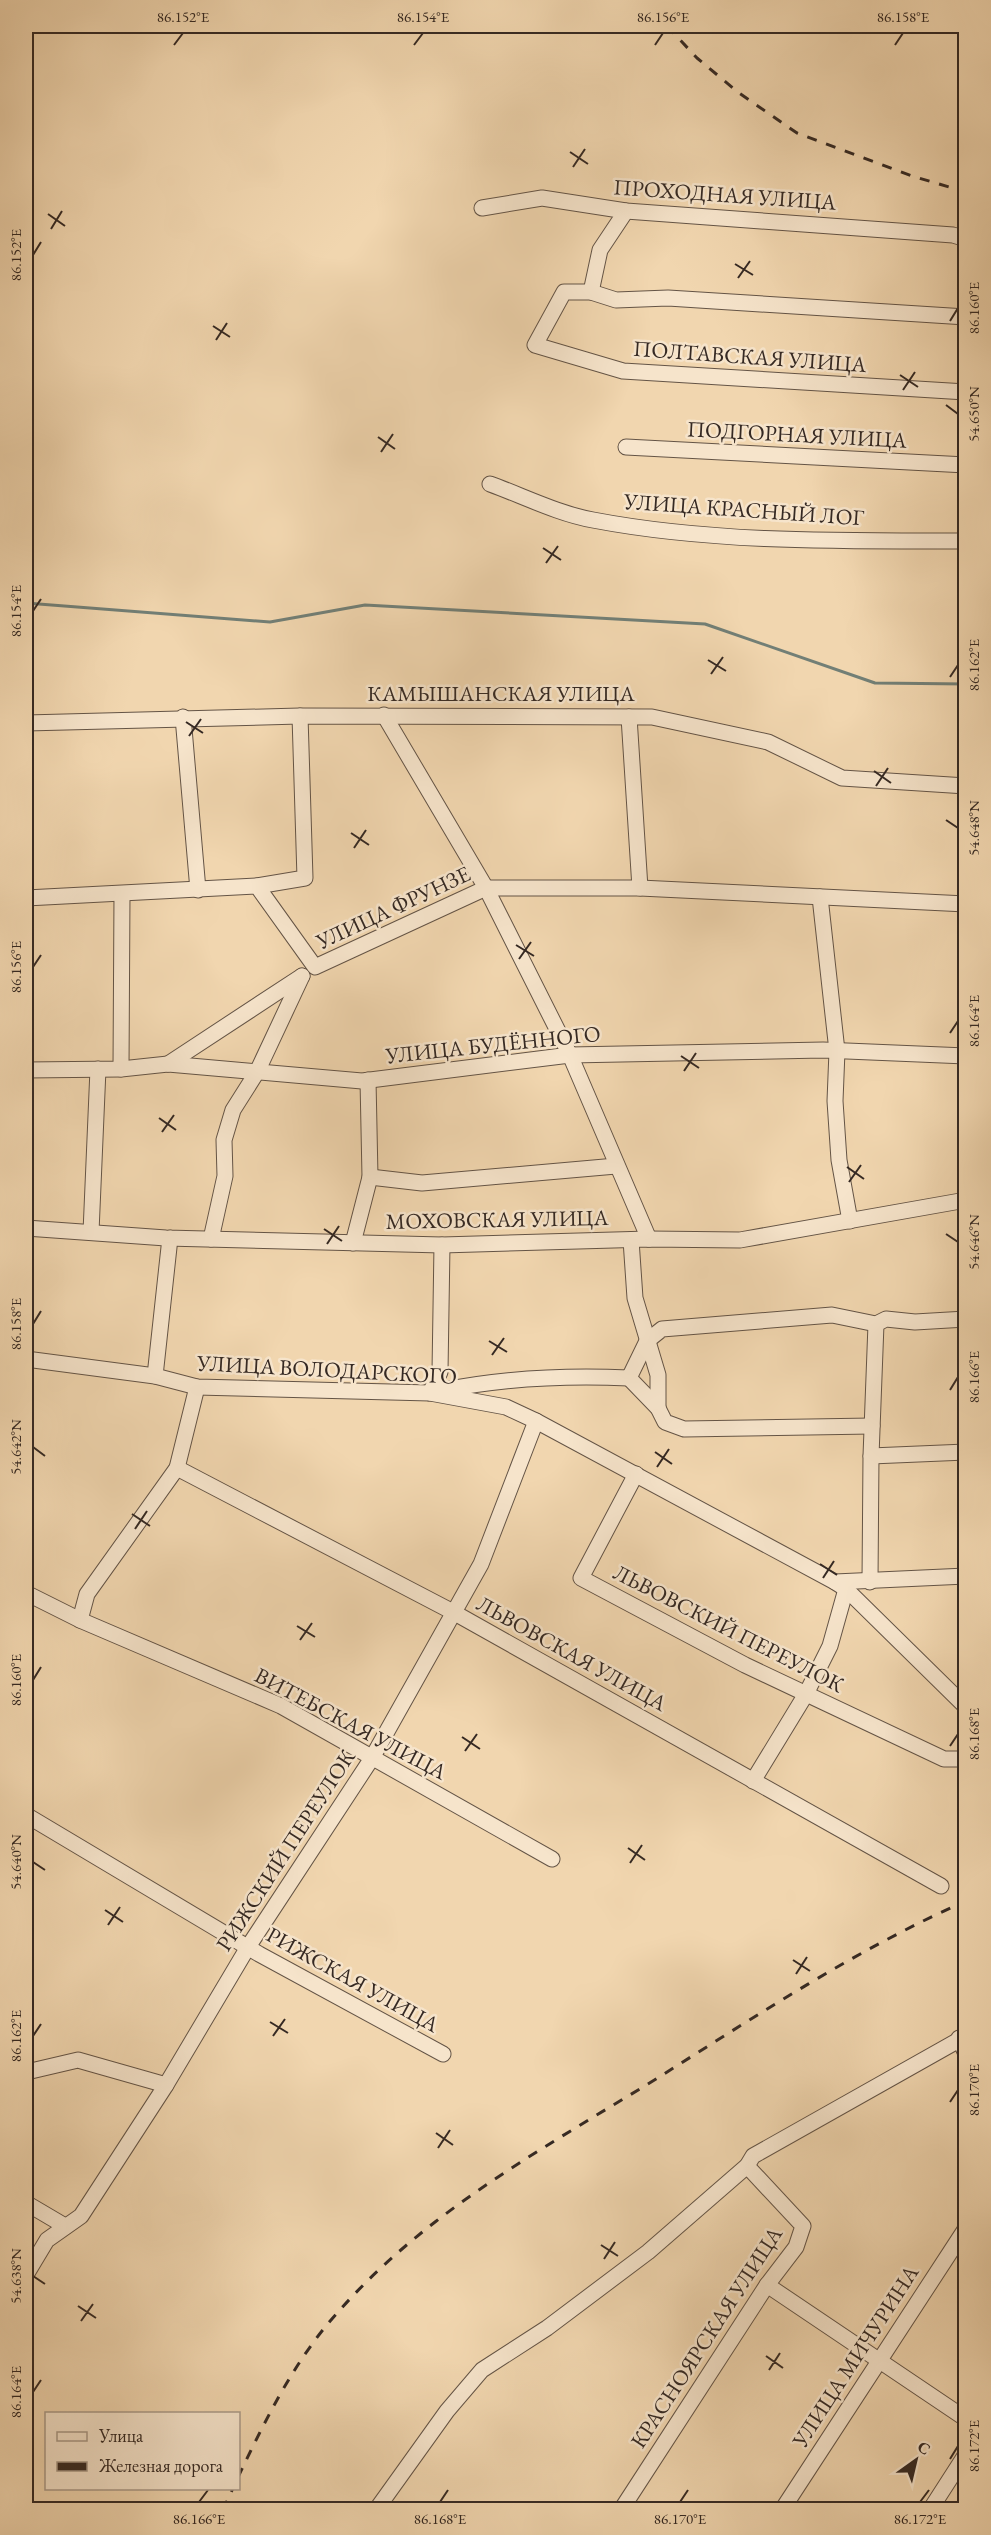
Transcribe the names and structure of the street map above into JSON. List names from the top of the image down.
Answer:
{
  "streets": {
    "street": [
      "ПРОХОДНАЯ УЛИЦА",
      "ПОЛТАВСКАЯ УЛИЦА",
      "ПОДГОРНАЯ УЛИЦА",
      "УЛИЦА КРАСНЫЙ ЛОГ",
      "КАМЫШАНСКАЯ УЛИЦА",
      "УЛИЦА ФРУНЗЕ",
      "УЛИЦА БУДЁННОГО",
      "МОХОВСКАЯ УЛИЦА",
      "УЛИЦА ВОЛОДАРСКОГО",
      "ЛЬВОВСКИЙ ПЕРЕУЛОК",
      "ЛЬВОВСКАЯ УЛИЦА",
      "ВИТЕБСКАЯ УЛИЦА",
      "РИЖСКИЙ ПЕРЕУЛОК",
      "РИЖСКАЯ УЛИЦА",
      "КРАСНОЯРСКАЯ УЛИЦА",
      "УЛИЦА МИЧУРИНА"
    ]
  },
  "crossings": [
    ["УЛИЦА ВОЛОДАРСКОГО", "ЛЬВОВСКИЙ ПЕРЕУЛОК"],
    ["УЛИЦА ВОЛОДАРСКОГО", "РИЖСКИЙ ПЕРЕУЛОК"],
    ["ЛЬВОВСКАЯ УЛИЦА", "РИЖСКИЙ ПЕРЕУЛОК"],
    ["ВИТЕБСКАЯ УЛИЦА", "РИЖСКИЙ ПЕРЕУЛОК"],
    ["РИЖСКИЙ ПЕРЕУЛОК", "РИЖСКАЯ УЛИЦА"]
  ],
  "legend": ["Улица", "Железная дорога"],
  "north": "top right",
  "coordinates": [
    "86.152°E",
    "86.154°E",
    "86.156°E",
    "86.158°E",
    "86.160°E",
    "54.650°N",
    "86.162°E",
    "54.648°N",
    "86.164°E",
    "54.646°N",
    "86.166°E",
    "54.642°N",
    "86.168°E",
    "54.640°N",
    "86.170°E",
    "54.638°N",
    "86.172°E"
  ]
}
